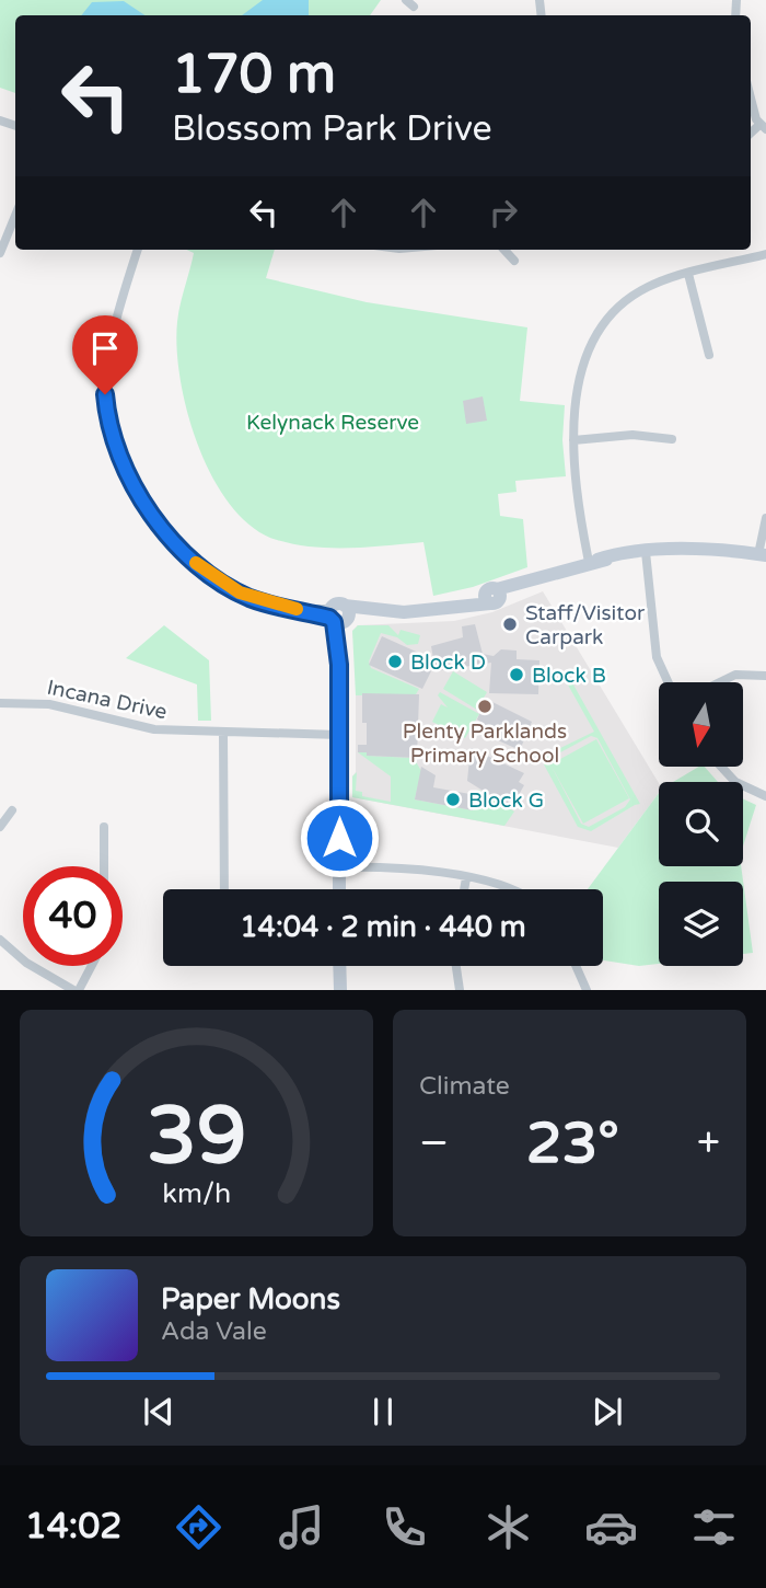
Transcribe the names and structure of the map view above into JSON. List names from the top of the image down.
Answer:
{
  "streets": {
    "street": ["Incana Drive"]
  },
  "parks": ["Kelynack Reserve"],
  "places": [
    "Staff/Visitor Carpark",
    "Block D",
    "Block B",
    "Plenty Parklands Primary School",
    "Block G"
  ],
  "north": "bottom",
  "page": {
    "turn": ["170 m", "Blossom Park Drive"],
    "limit": "40",
    "trip": "14:04 · 2 min · 440 m",
    "tile": "Climate",
    "heat": ["−", "23°", "+"],
    "song": ["Paper Moons", "Ada Vale"],
    "tabs": "14:02",
    "gauge": ["39", "km/h"]
  }
}
